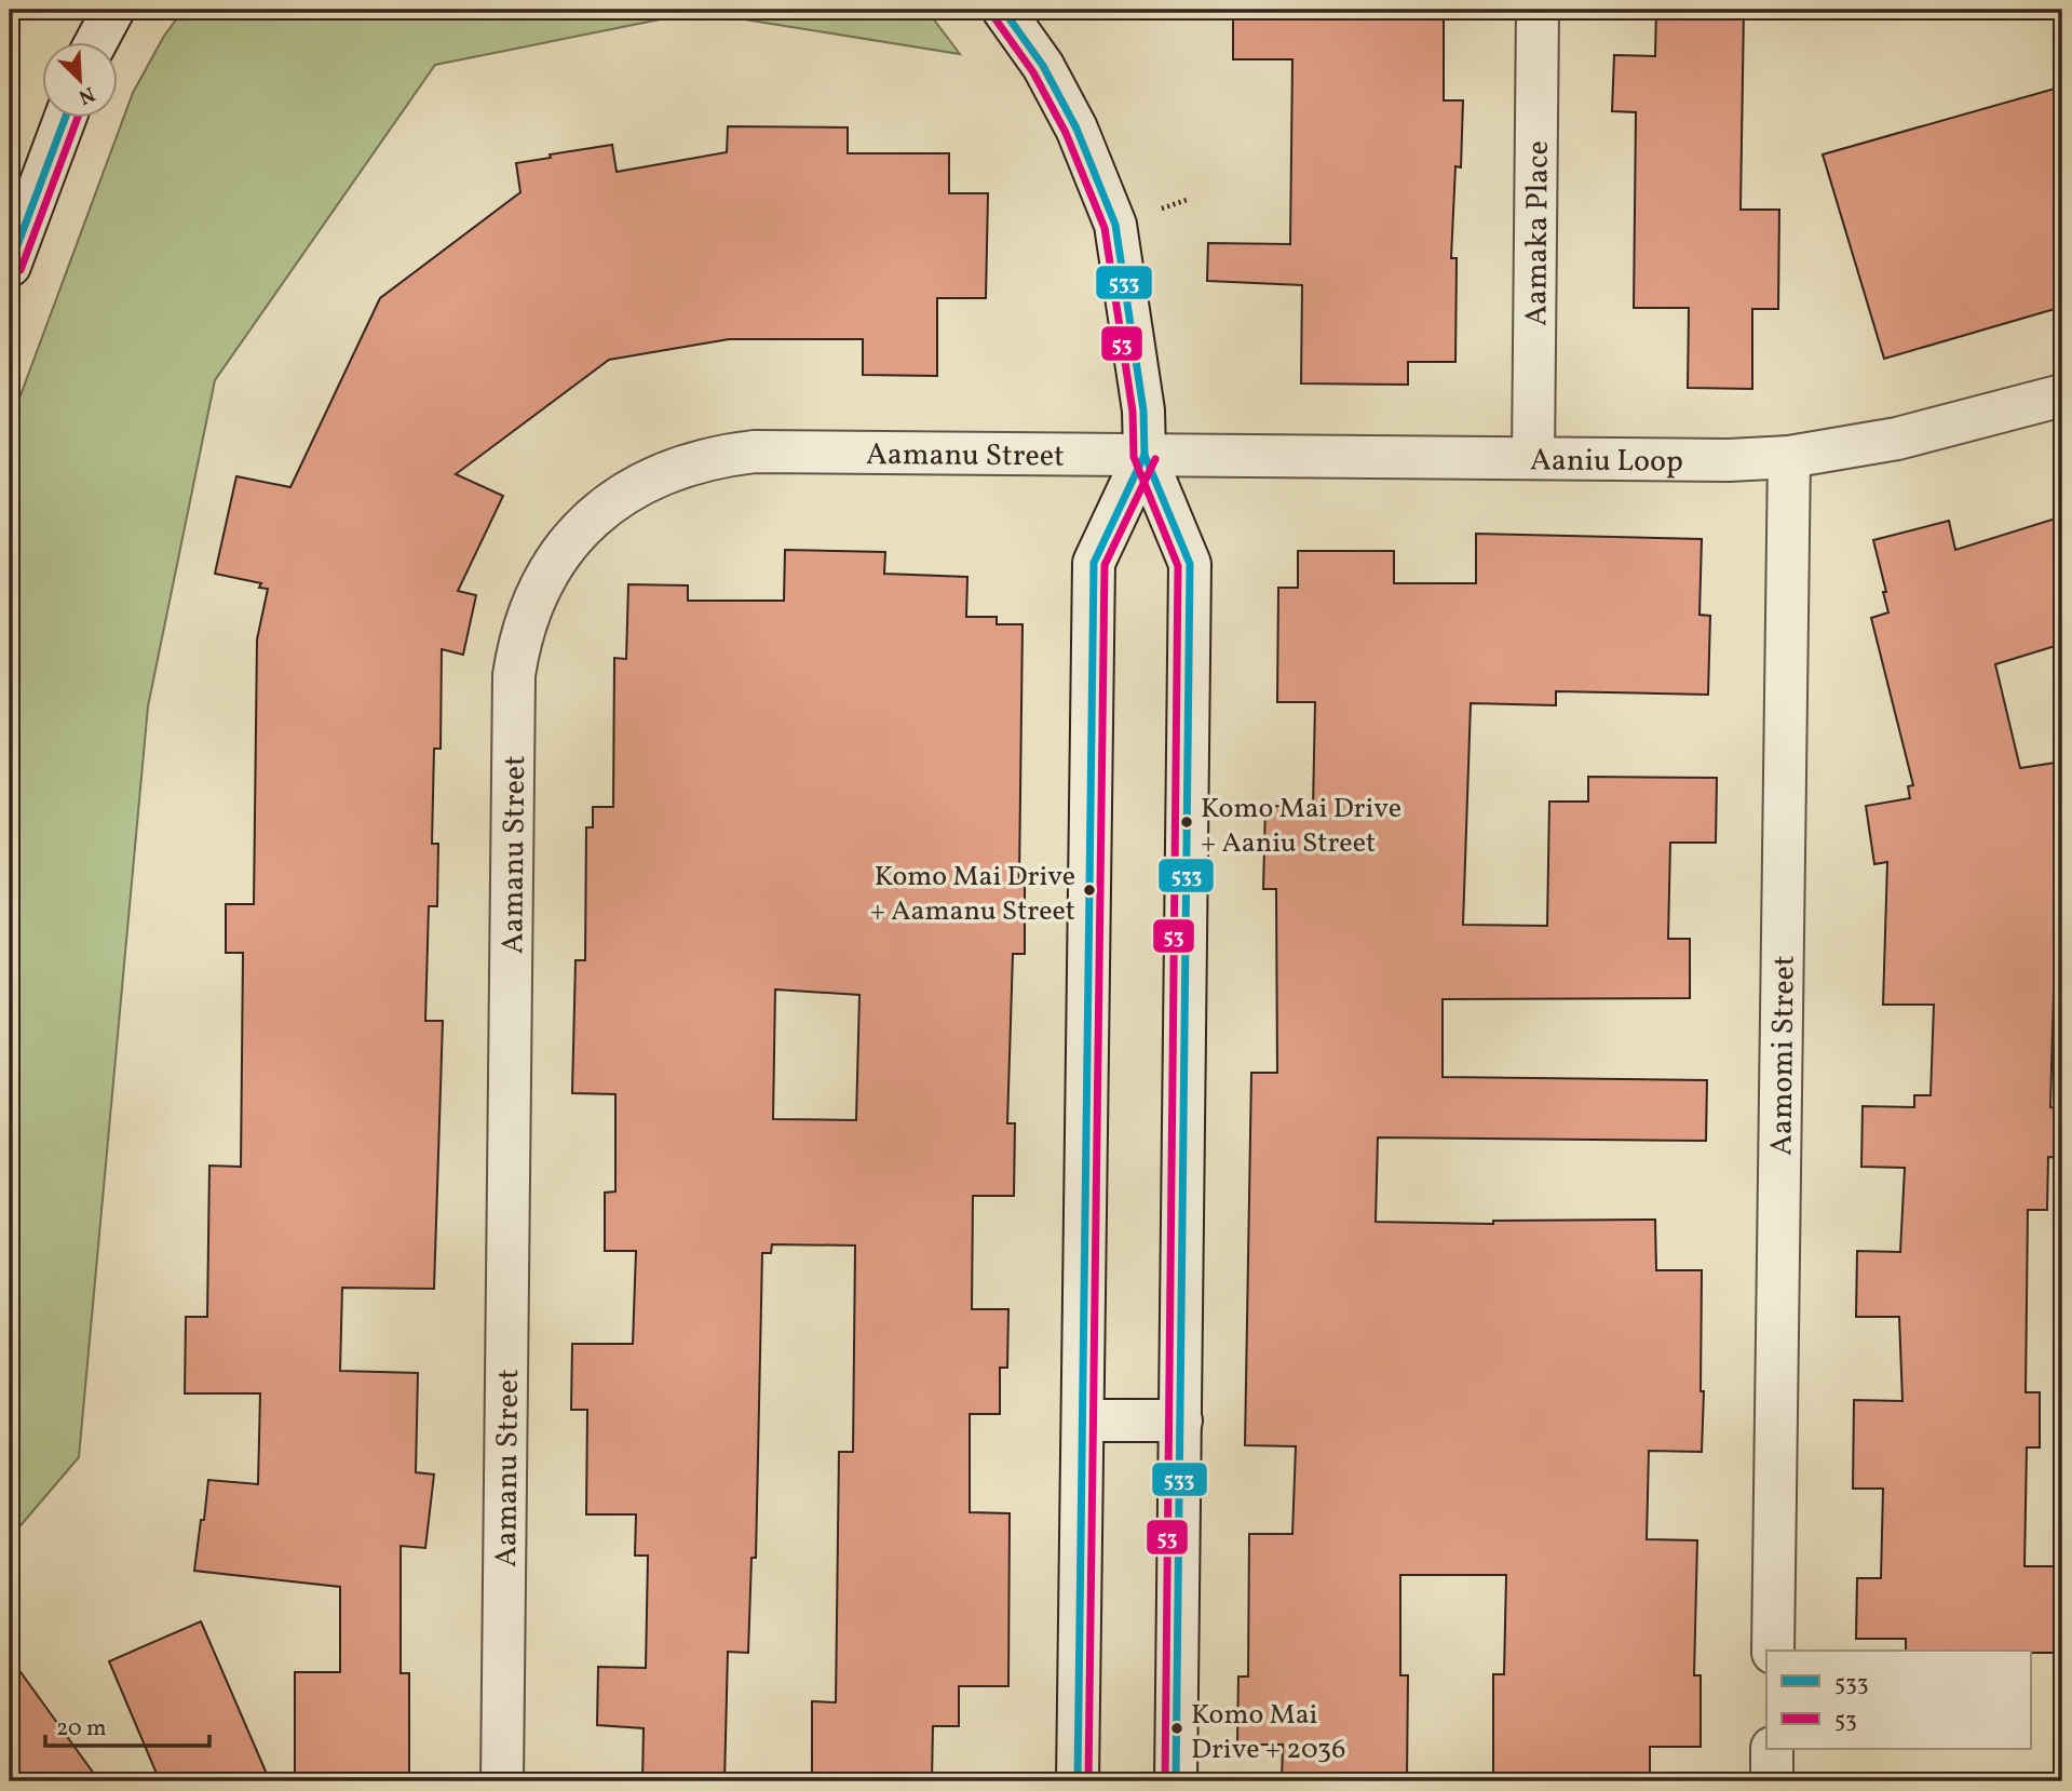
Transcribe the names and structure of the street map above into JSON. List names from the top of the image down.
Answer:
{
  "streets": {
    "street": [
      "Aamaka Place",
      "Aamanu Street",
      "Aaniu Loop",
      "Aamomi Street"
    ]
  },
  "crossings": [
    ["Aamaka Place", "Aaniu Loop"],
    ["Aamanu Street", "Aaniu Loop"],
    ["Aaniu Loop", "Aamomi Street"]
  ],
  "places": ["Komo Mai Drive + Aaniu Street", "Komo Mai Drive + Aamanu Street", "Komo Mai Drive + 2036"],
  "lines": ["transit line 533", "transit line 53"],
  "legend": ["533", "53"],
  "scale_bar": "20 m",
  "north": "bottom right"
}
